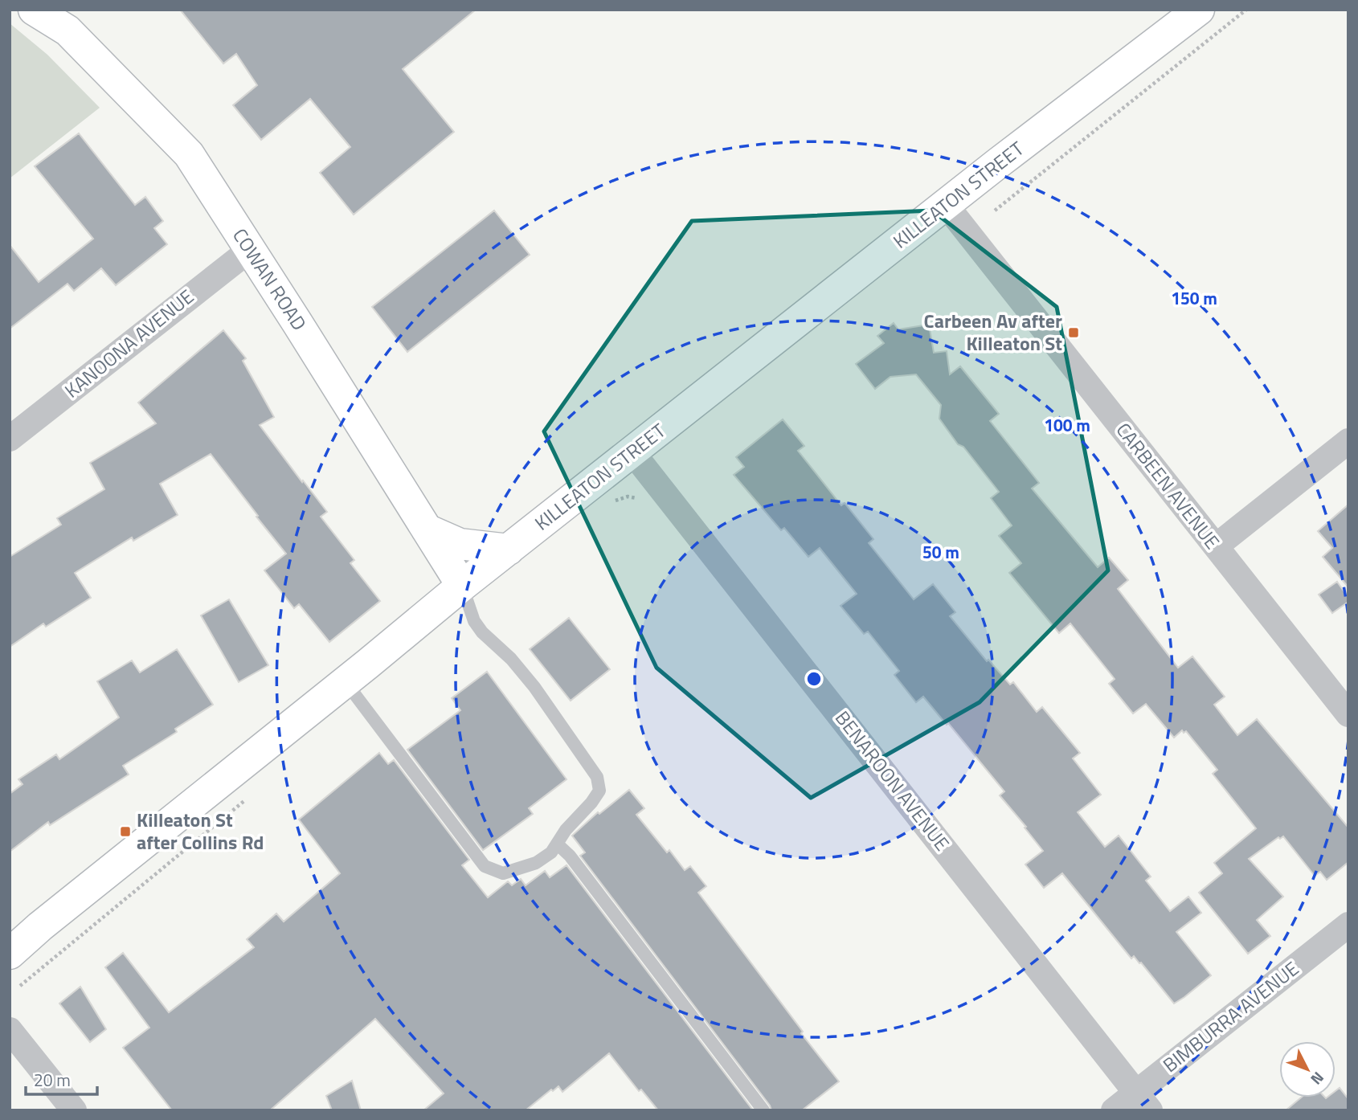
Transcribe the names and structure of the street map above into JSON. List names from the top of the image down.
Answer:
{
  "streets": {
    "main road": ["KILLEATON STREET", "COWAN ROAD"],
    "street": [
      "KANOONA AVENUE",
      "CARBEEN AVENUE",
      "BENAROON AVENUE",
      "BIMBURRA AVENUE"
    ]
  },
  "crossings": [
    ["KILLEATON STREET", "COWAN ROAD"],
    ["KILLEATON STREET", "CARBEEN AVENUE"],
    ["KILLEATON STREET", "BENAROON AVENUE"],
    ["COWAN ROAD", "KANOONA AVENUE"],
    ["BENAROON AVENUE", "BIMBURRA AVENUE"]
  ],
  "places": {
    "transit": ["Carbeen Av after Killeaton St", "Killeaton St after Collins Rd"]
  },
  "scale_bar": "20 m",
  "north": "bottom right",
  "rings": ["150 m", "100 m", "50 m"]
}
